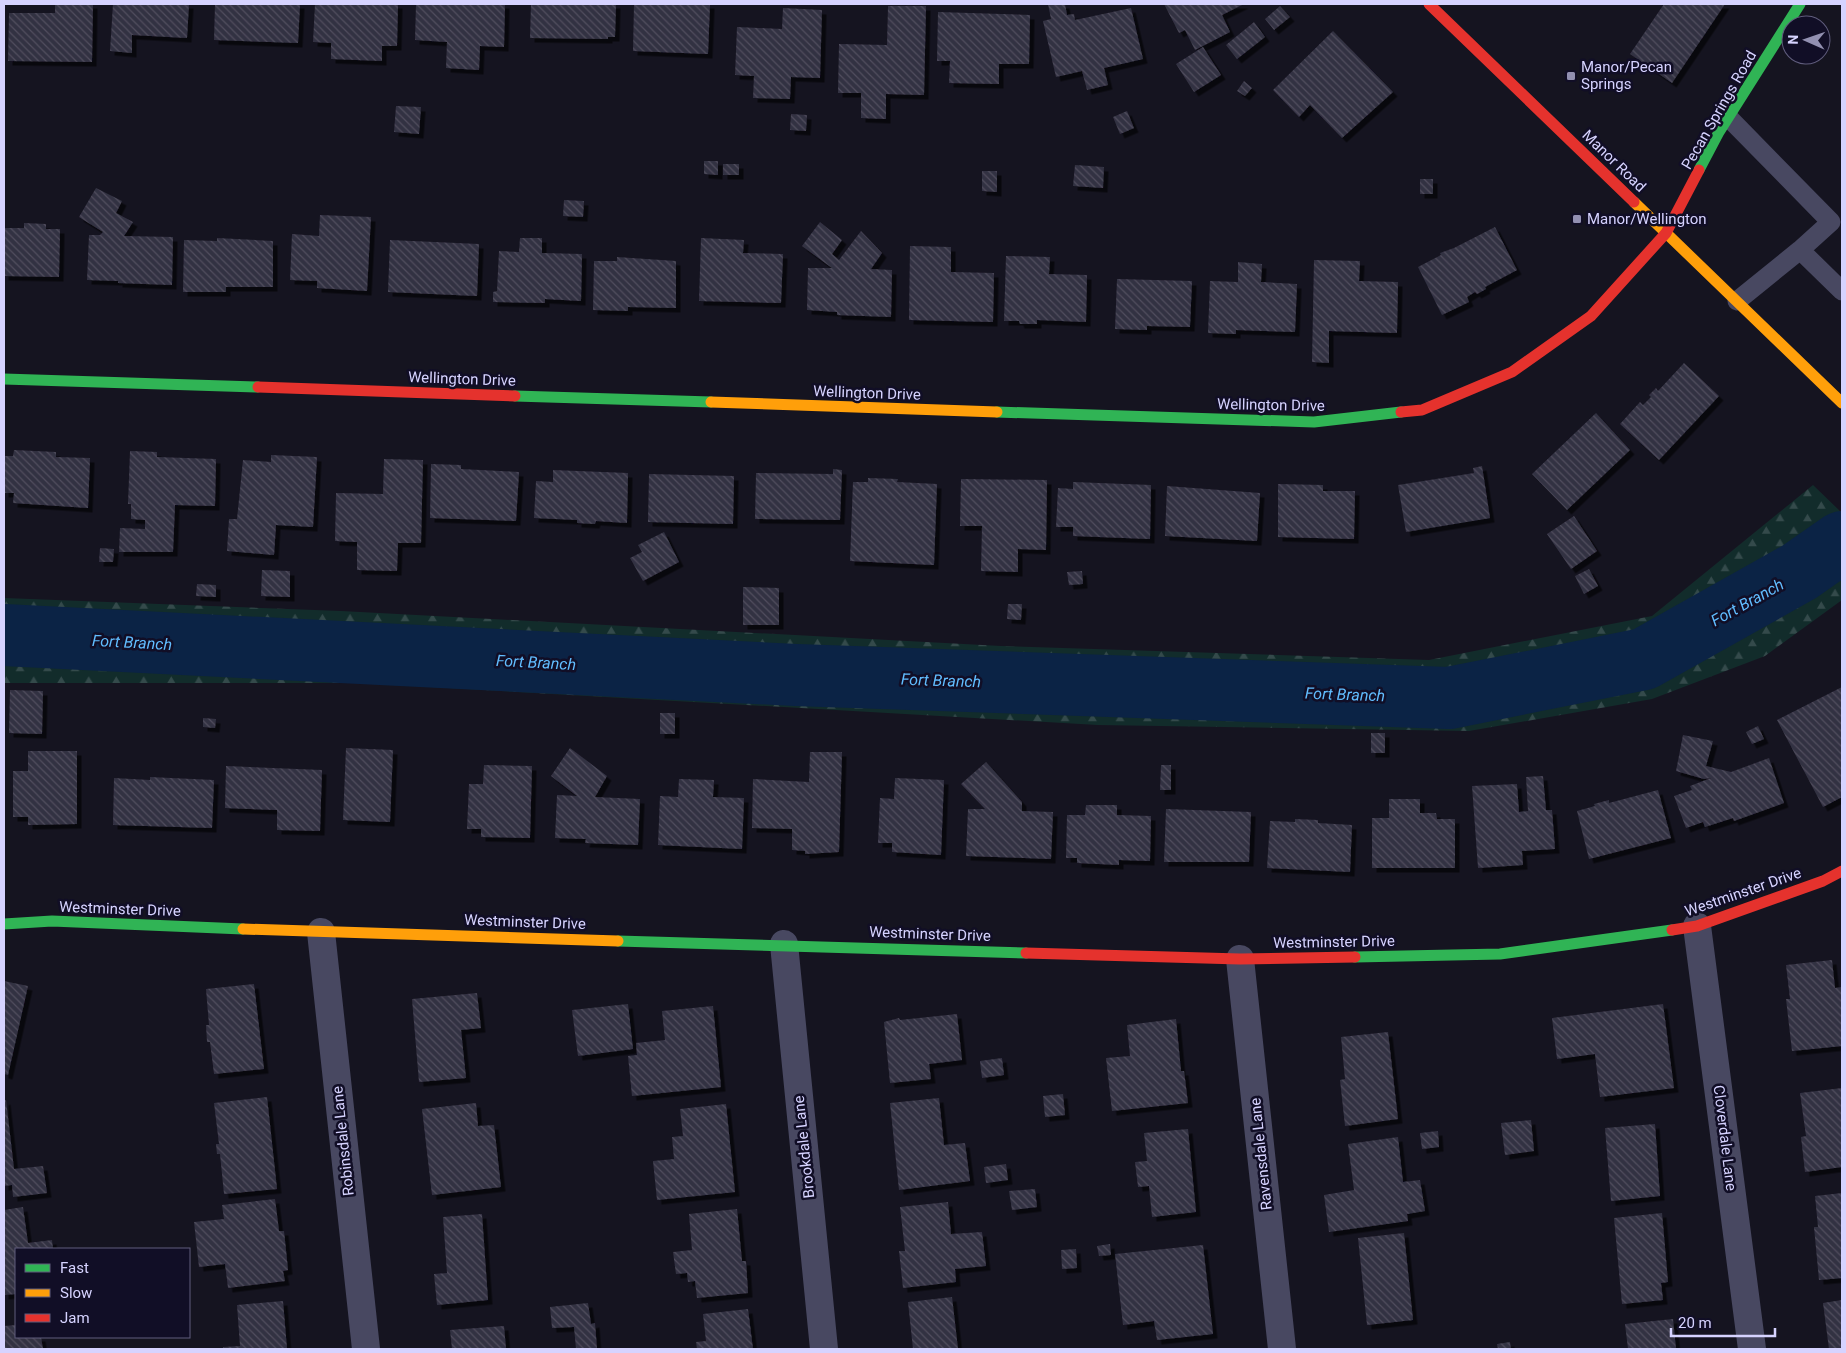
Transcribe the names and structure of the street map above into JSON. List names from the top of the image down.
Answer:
{
  "streets": {
    "street": [
      "Pecan Springs Road",
      "Manor Road",
      "Wellington Drive",
      "Westminster Drive",
      "Cloverdale Lane",
      "Robinsdale Lane",
      "Brookdale Lane",
      "Ravensdale Lane"
    ]
  },
  "crossings": [
    ["Pecan Springs Road", "Manor Road"],
    ["Pecan Springs Road", "Wellington Drive"],
    ["Manor Road", "Wellington Drive"],
    ["Westminster Drive", "Cloverdale Lane"],
    ["Westminster Drive", "Robinsdale Lane"],
    ["Westminster Drive", "Brookdale Lane"],
    ["Westminster Drive", "Ravensdale Lane"]
  ],
  "water": ["Fort Branch"],
  "places": {
    "transit": ["Manor/Pecan Springs", "Manor/Wellington"]
  },
  "legend": ["Fast", "Slow", "Jam"],
  "scale_bar": "20 m",
  "north": "left"
}
